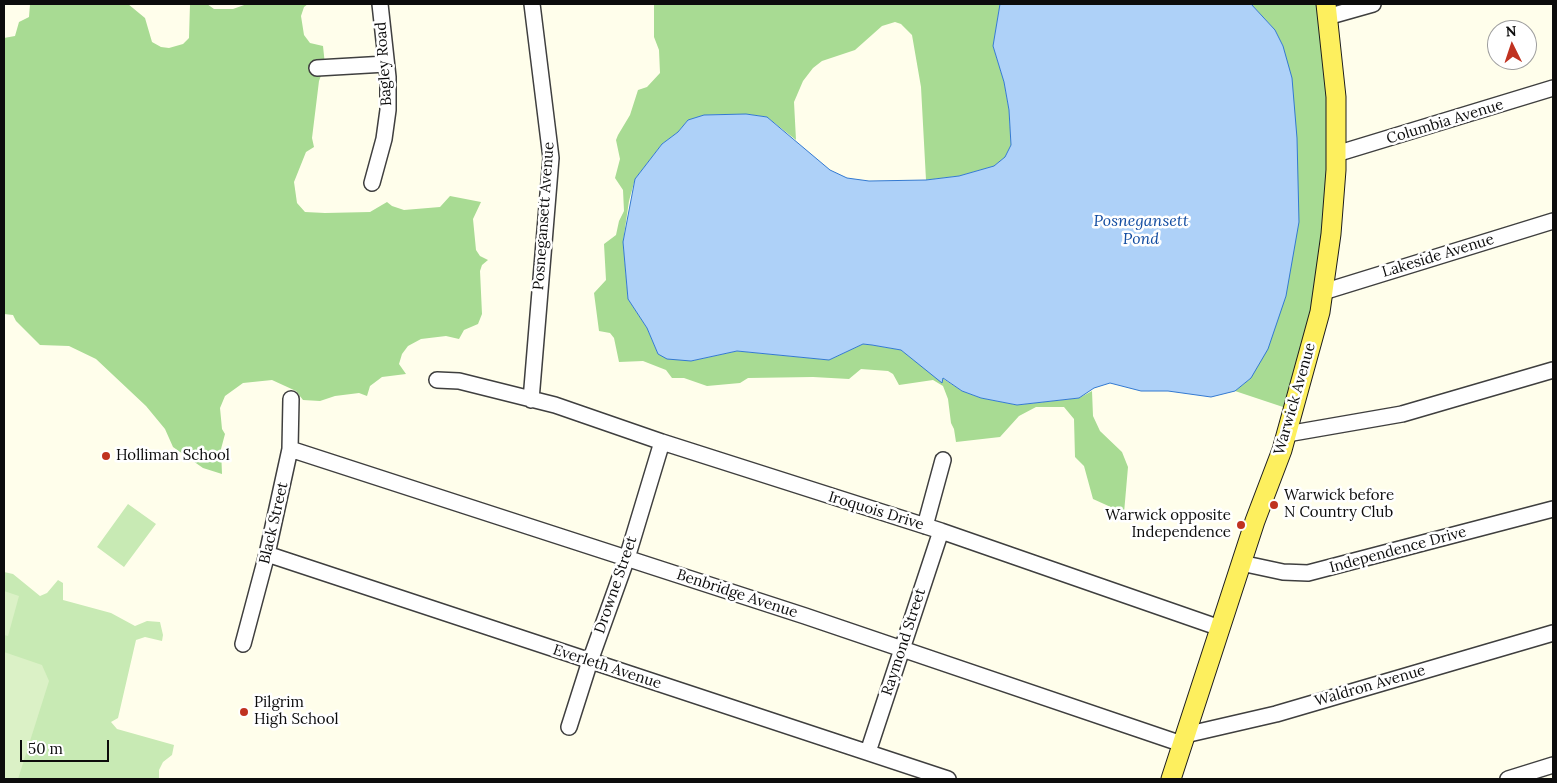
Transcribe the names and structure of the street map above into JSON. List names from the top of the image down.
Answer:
{
  "streets": {
    "main road": ["Warwick Avenue"],
    "street": [
      "Bagley Road",
      "Columbia Avenue",
      "Posnegansett Avenue",
      "Lakeside Avenue",
      "Iroquois Drive",
      "Black Street",
      "Independence Drive",
      "Drowne Street",
      "Benbridge Avenue",
      "Raymond Street",
      "Everleth Avenue",
      "Waldron Avenue"
    ]
  },
  "crossings": [
    ["Columbia Avenue", "Warwick Avenue"],
    ["Posnegansett Avenue", "Iroquois Drive"],
    ["Lakeside Avenue", "Warwick Avenue"],
    ["Warwick Avenue", "Iroquois Drive"],
    ["Warwick Avenue", "Independence Drive"],
    ["Warwick Avenue", "Benbridge Avenue"],
    ["Warwick Avenue", "Waldron Avenue"],
    ["Iroquois Drive", "Drowne Street"],
    ["Iroquois Drive", "Raymond Street"],
    ["Black Street", "Benbridge Avenue"],
    ["Black Street", "Everleth Avenue"],
    ["Drowne Street", "Benbridge Avenue"],
    ["Drowne Street", "Everleth Avenue"],
    ["Benbridge Avenue", "Raymond Street"],
    ["Benbridge Avenue", "Waldron Avenue"],
    ["Raymond Street", "Everleth Avenue"]
  ],
  "water": ["Posnegansett Pond"],
  "places": [
    "Holliman School",
    "Warwick before N Country Club",
    "Warwick opposite Independence",
    "Pilgrim High School"
  ],
  "scale_bar": "50 m",
  "north": "top"
}
